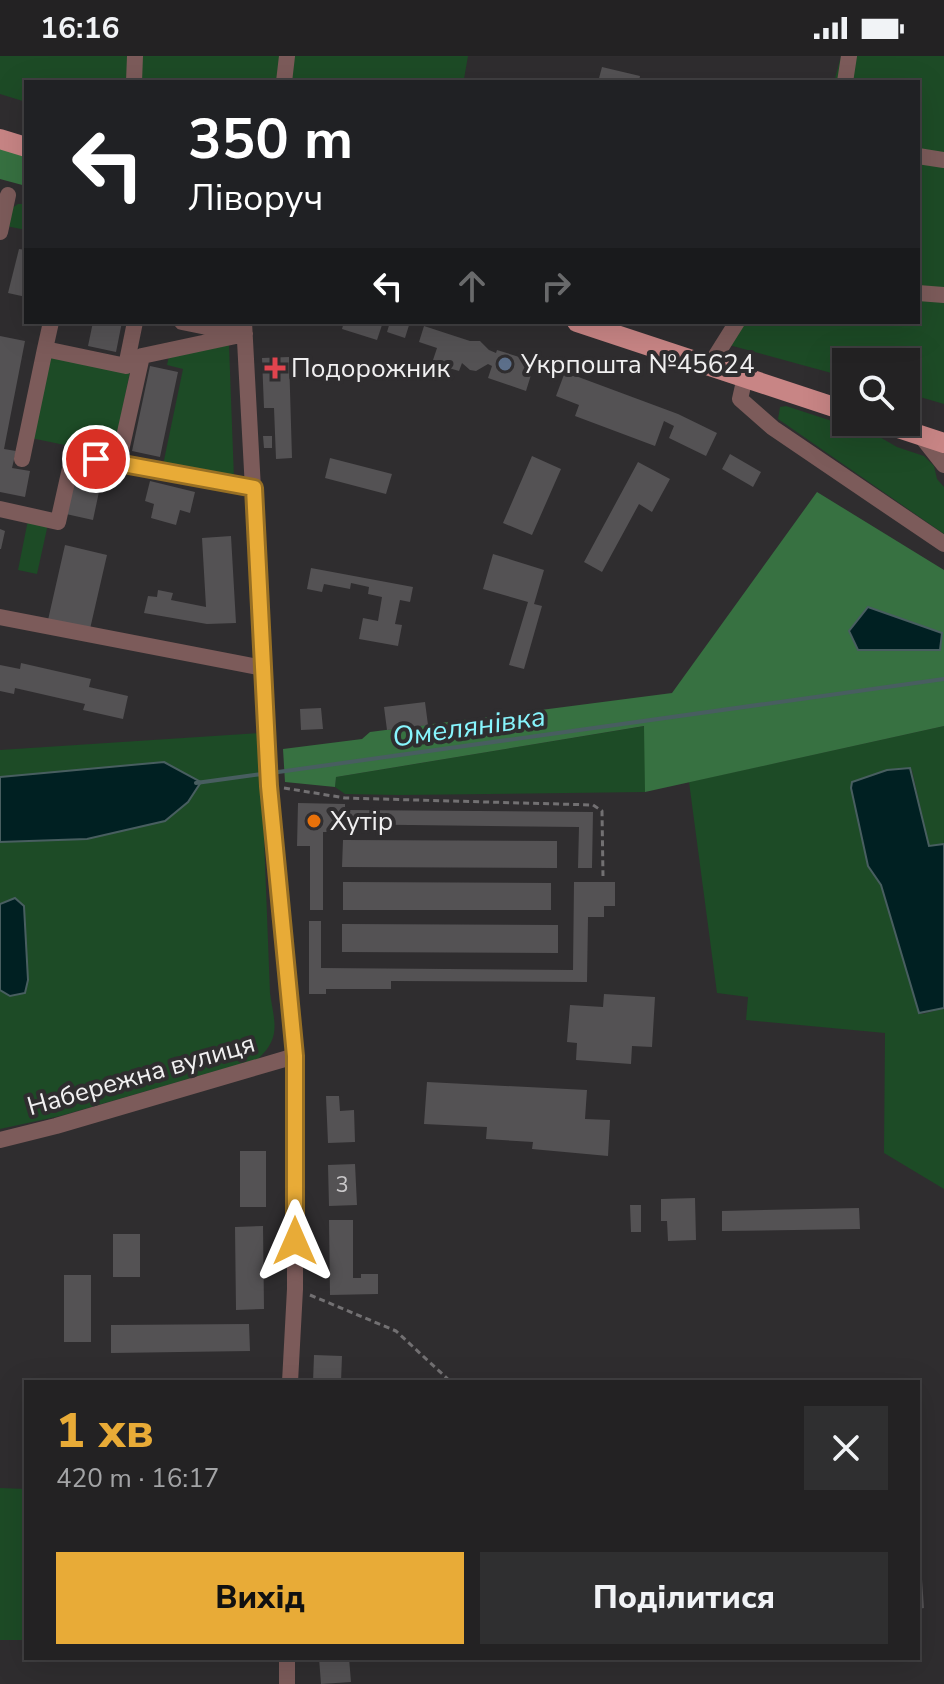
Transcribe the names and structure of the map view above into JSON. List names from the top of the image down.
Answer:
{
  "streets": {
    "street": ["Набережна вулиця"]
  },
  "water": ["Омелянівка"],
  "places": {
    "other": ["Укрпошта №45624", "Хутір"],
    "health": ["Подорожник"]
  },
  "house_numbers": ["3"],
  "page": {
    "status": "16:16",
    "turn": ["350 m", "Ліворуч"],
    "heading": ["1 хв", "420 m · 16:17"],
    "buttons": ["Вихід", "Поділитися"]
  }
}
